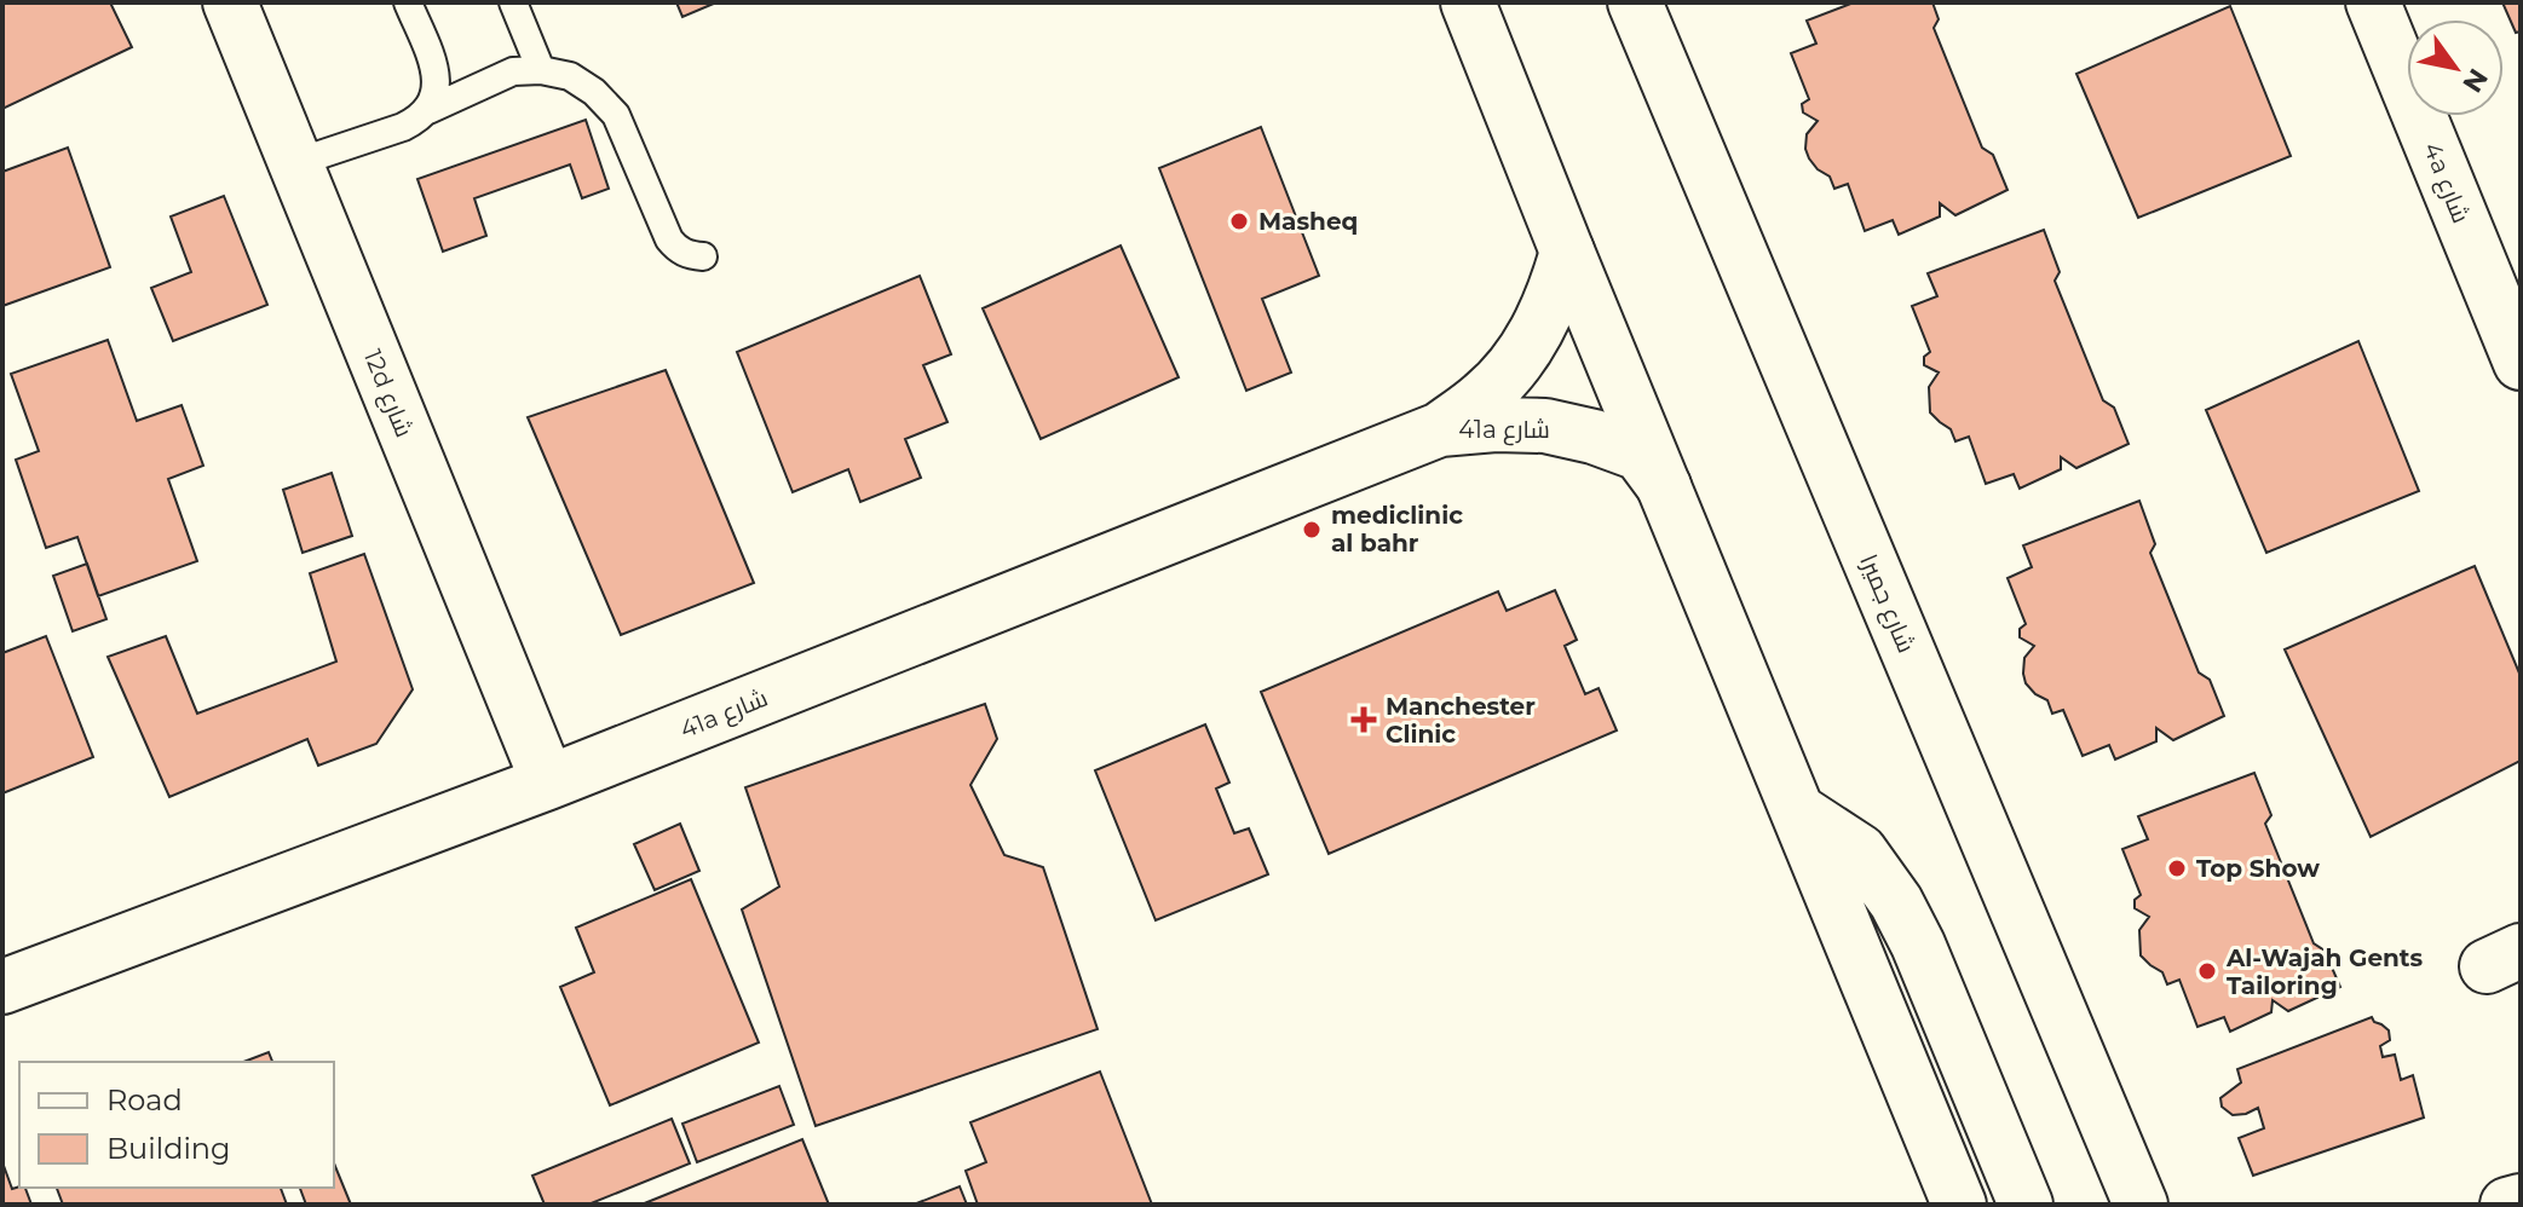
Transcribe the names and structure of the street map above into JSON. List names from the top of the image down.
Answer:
{
  "streets": {
    "street": [
      "4a شارع",
      "12d شارع",
      "41a شارع",
      "شارع جميرا"
    ]
  },
  "crossings": [
    ["12d شارع", "41a شارع"]
  ],
  "places": {
    "other": [
      "Masheq",
      "mediclinic al bahr",
      "Top Show",
      "Al-Wajah Gents Tailoring"
    ],
    "health": ["Manchester Clinic"]
  },
  "legend": ["Road", "Building"],
  "north": "bottom right"
}
